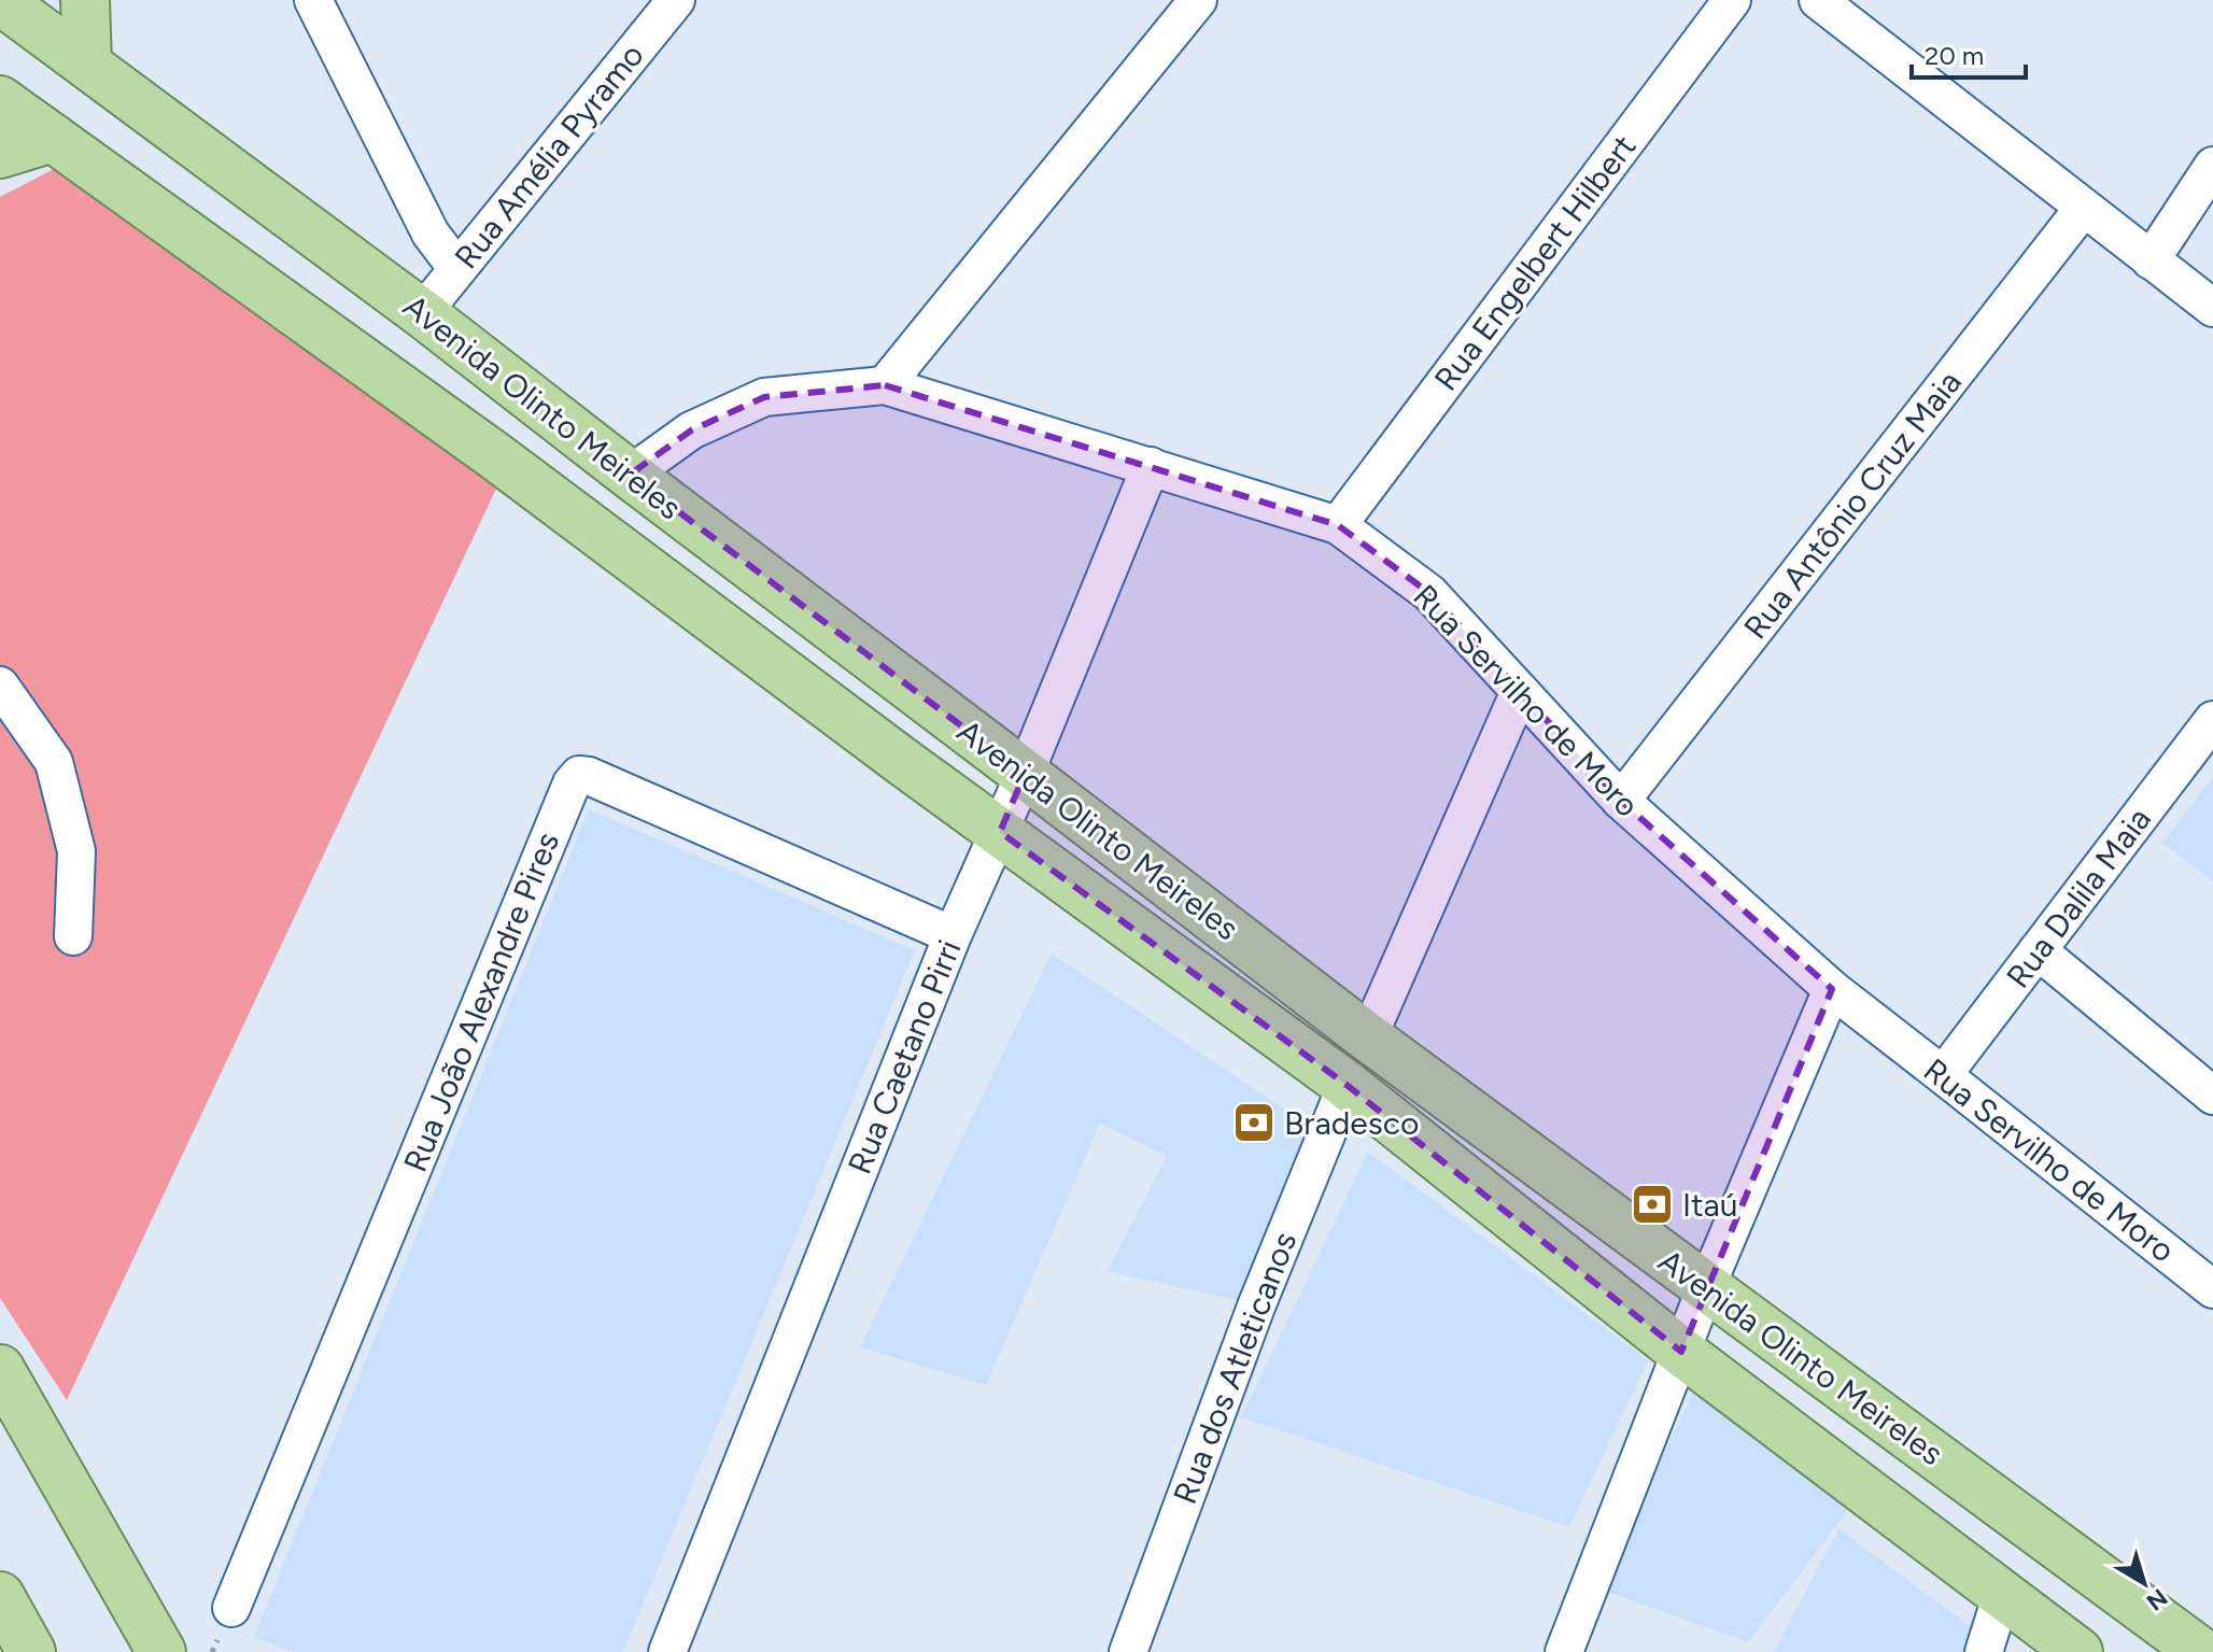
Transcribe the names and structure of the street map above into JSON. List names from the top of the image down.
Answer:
{
  "streets": {
    "main road": ["Avenida Olinto Meireles"],
    "street": [
      "Rua Amélia Pyramo",
      "Rua Engelbert Hilbert",
      "Rua Antônio Cruz Maia",
      "Rua Servilho de Moro",
      "Rua Dalila Maia",
      "Rua João Alexandre Pires",
      "Rua Caetano Pirri",
      "Rua dos Atleticanos"
    ]
  },
  "crossings": [
    ["Rua Amélia Pyramo", "Avenida Olinto Meireles"],
    ["Rua Engelbert Hilbert", "Rua Servilho de Moro"],
    ["Avenida Olinto Meireles", "Rua Servilho de Moro"],
    ["Avenida Olinto Meireles", "Rua Caetano Pirri"],
    ["Avenida Olinto Meireles", "Rua dos Atleticanos"],
    ["Rua Antônio Cruz Maia", "Rua Servilho de Moro"],
    ["Rua Servilho de Moro", "Rua Dalila Maia"],
    ["Rua Servilho de Moro", "Rua Caetano Pirri"],
    ["Rua João Alexandre Pires", "Rua Caetano Pirri"]
  ],
  "places": {
    "bank": ["Bradesco", "Itaú"]
  },
  "scale_bar": "20 m",
  "north": "bottom right"
}
